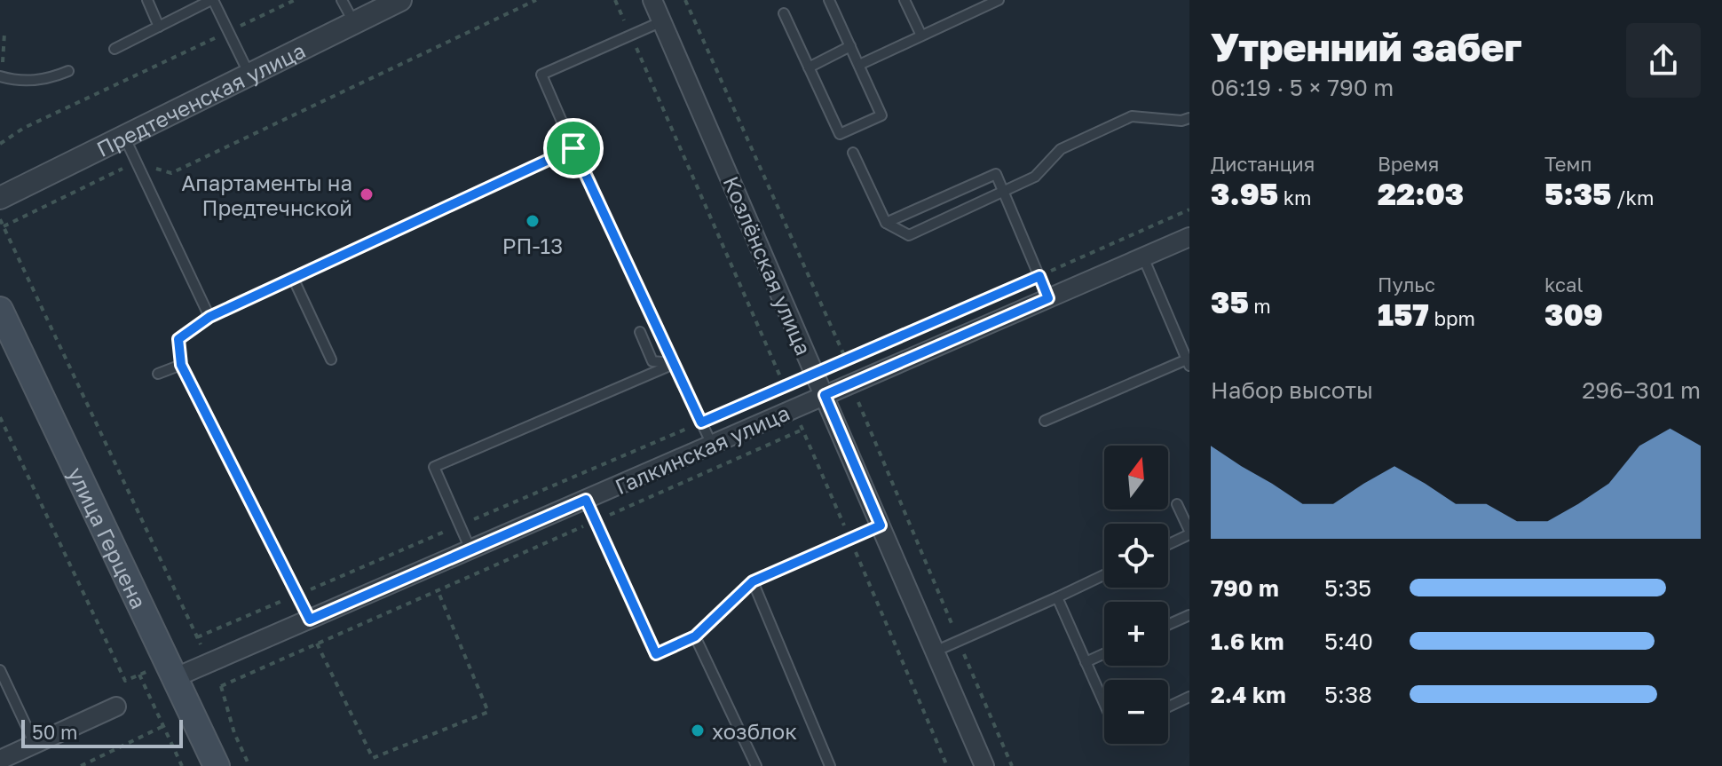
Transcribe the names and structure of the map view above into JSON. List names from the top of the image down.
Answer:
{
  "streets": {
    "main road": ["улица Герцена"],
    "street": ["Предтеченская улица", "Козлёнская улица", "Галкинская улица"]
  },
  "crossings": [
    ["Козлёнская улица", "Галкинская улица"],
    ["Галкинская улица", "улица Герцена"]
  ],
  "places": ["Апартаменты на Предтечнской", "РП-13", "хозблок"],
  "scale_bar": "50 m",
  "north": "top",
  "page": {
    "heading": ["Утренний забег", "06:19 · 5 × 790 m"],
    "stats": [
      ["Дистанция", "3.95 km"],
      ["Время", "22:03"],
      ["Темп", "5:35 /km"],
      ["35 m"],
      ["Пульс", "157 bpm"],
      ["kcal", "309"]
    ],
    "chart": ["Набор высоты", "296–301 m"],
    "map_buttons": ["+", "−"],
    "list": [
      {
        "name": "790 m",
        "note": "5:35"
      },
      {
        "name": "1.6 km",
        "note": "5:40"
      },
      {
        "name": "2.4 km",
        "note": "5:38"
      }
    ],
    "scale": "50 m"
  }
}
